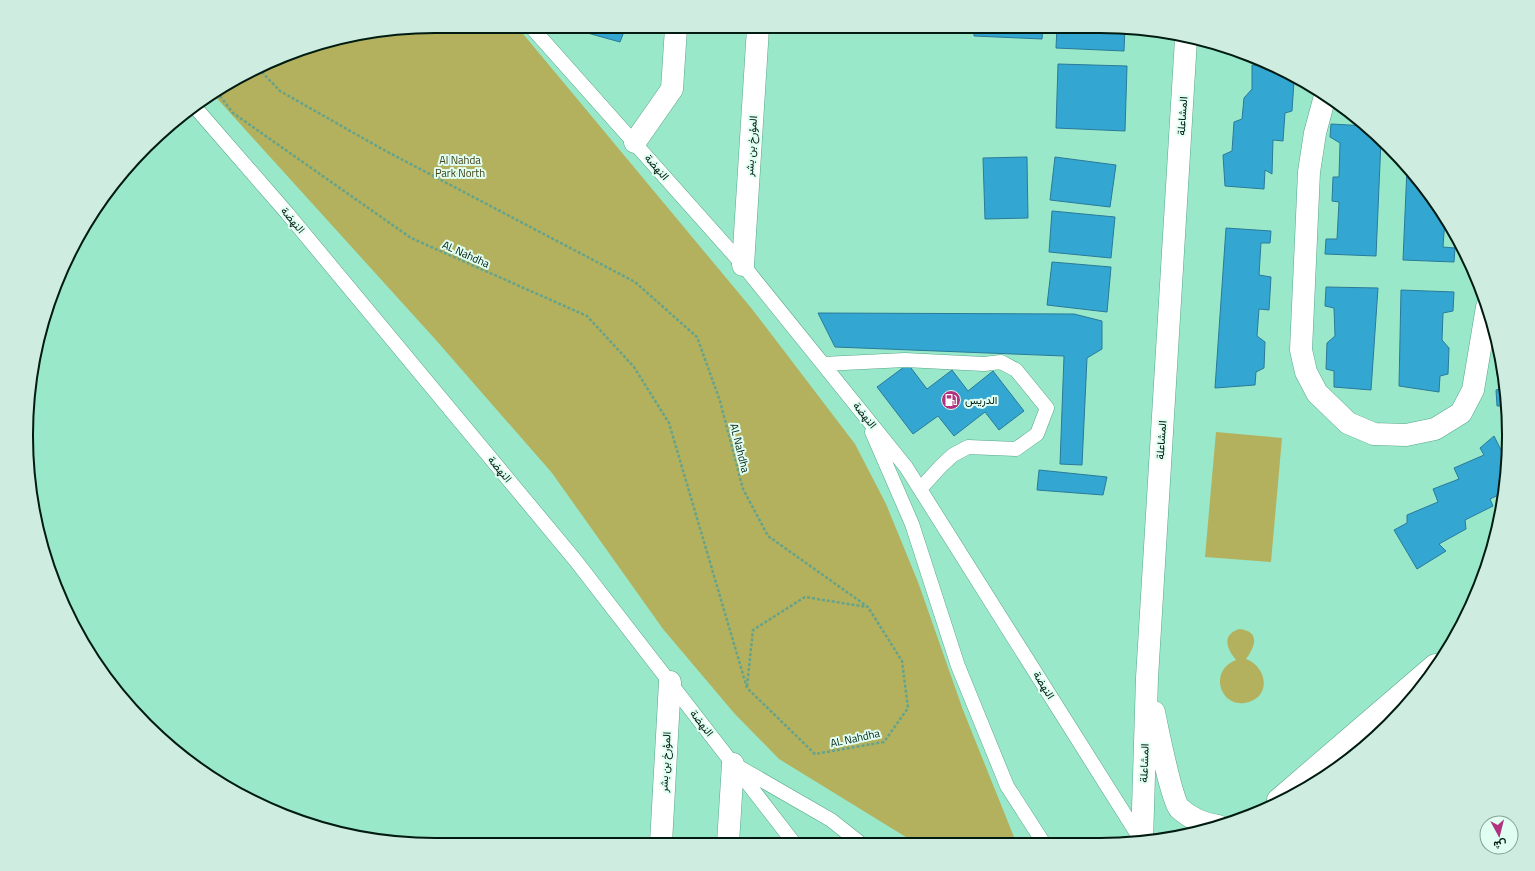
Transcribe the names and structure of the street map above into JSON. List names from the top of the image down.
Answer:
{
  "streets": {
    "street": ["المشاعلة", "المؤرخ بن بشر"],
    "lane": ["النهضة"],
    "path": ["AL Nahdha"]
  },
  "crossings": [
    ["المؤرخ بن بشر", "النهضة"]
  ],
  "parks": ["Al Nahda Park North"],
  "places": {
    "fuel station": ["الدريس"]
  },
  "north": "bottom"
}
